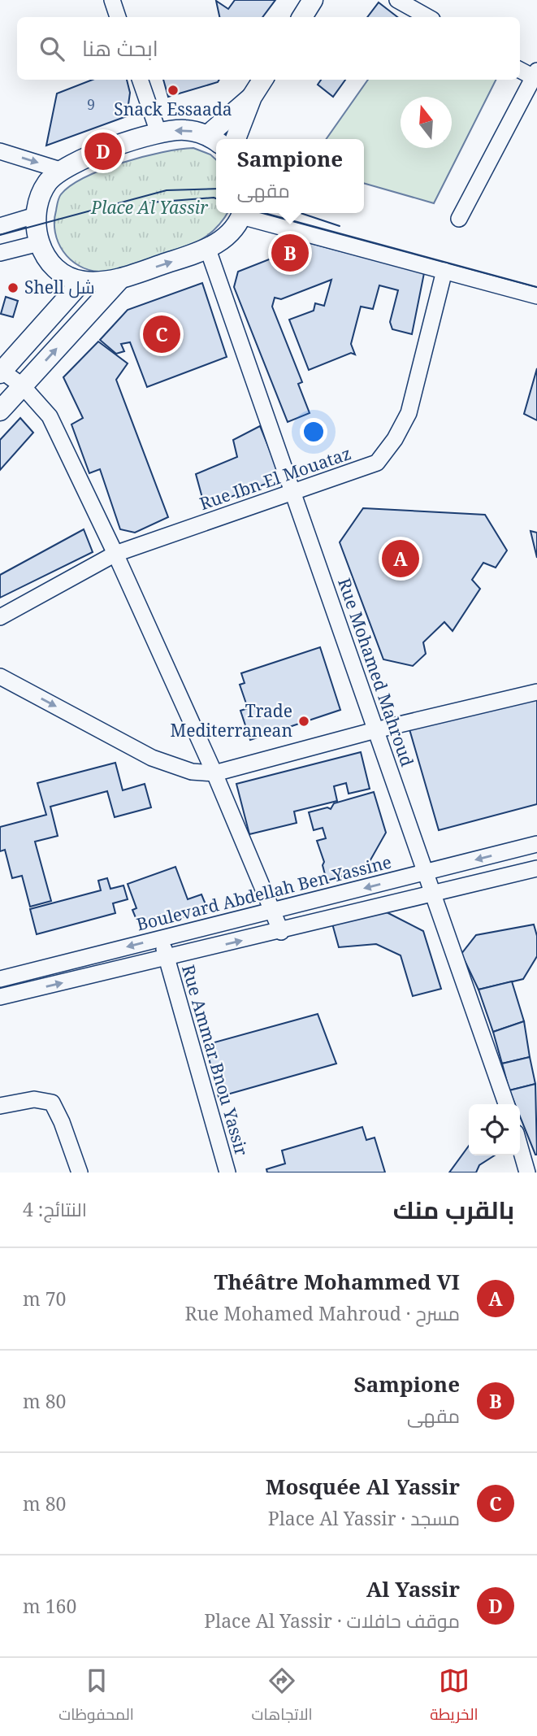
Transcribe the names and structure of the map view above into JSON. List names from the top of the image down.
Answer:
{
  "streets": {
    "street": [
      "Rue Ibn El Mouataz",
      "Rue Mohamed Mahroud",
      "Boulevard Abdellah Ben Yassine",
      "Rue Ammar Bnou Yassir"
    ]
  },
  "crossings": [
    ["Rue Ibn El Mouataz", "Rue Mohamed Mahroud"],
    ["Rue Mohamed Mahroud", "Boulevard Abdellah Ben Yassine"],
    ["Boulevard Abdellah Ben Yassine", "Rue Ammar Bnou Yassir"]
  ],
  "parks": ["Place Al Yassir"],
  "places": ["Snack Essaada", "Shell شل", "Trade Mediterranean"],
  "house_numbers": ["9"],
  "north": "top",
  "page": {
    "search": "ابحث هنا",
    "pins": [
      "D",
      "B",
      "C",
      "A"
    ],
    "popup": ["Sampione", "مقهى"],
    "heading": ["بالقرب منك", "النتائج: 4"],
    "list": [
      {
        "mark": "A",
        "name": "Théâtre Mohammed VI",
        "note": "مسرح · Rue Mohamed Mahroud",
        "value": "70 m"
      },
      {
        "mark": "B",
        "name": "Sampione",
        "note": "مقهى",
        "value": "80 m"
      },
      {
        "mark": "C",
        "name": "Mosquée Al Yassir",
        "note": "مسجد · Place Al Yassir",
        "value": "80 m"
      },
      {
        "mark": "D",
        "name": "Al Yassir",
        "note": "موقف حافلات · Place Al Yassir",
        "value": "160 m"
      }
    ],
    "nav": ["الخريطة", "الاتجاهات", "المحفوظات"]
  }
}
